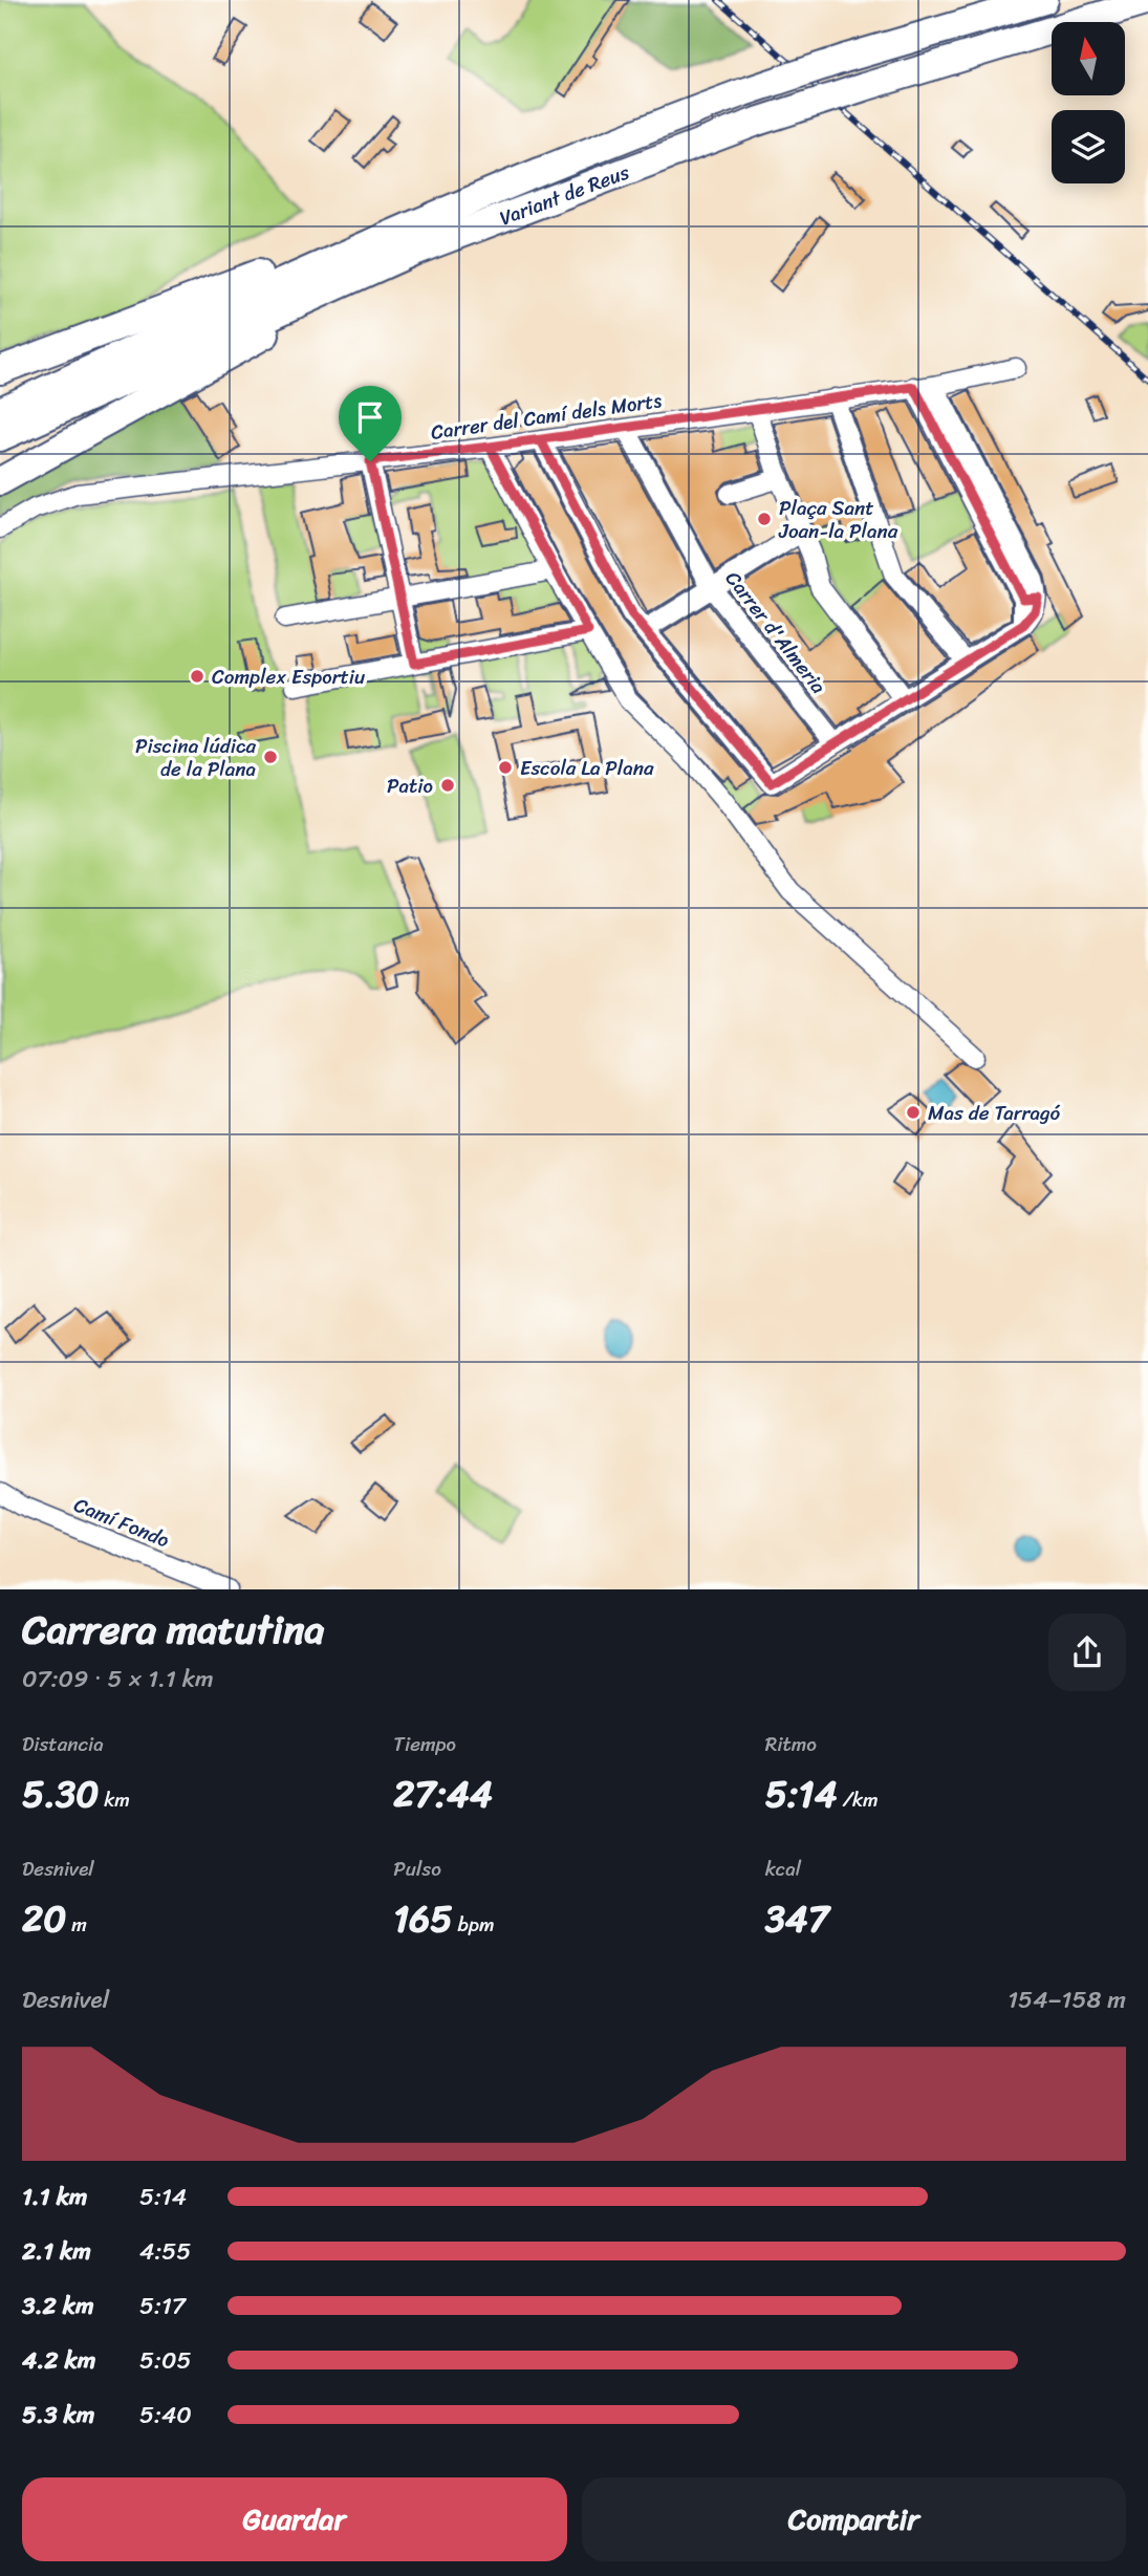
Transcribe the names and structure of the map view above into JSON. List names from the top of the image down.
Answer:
{
  "streets": {
    "highway": ["Variant de Reus"],
    "street": ["Carrer del Camí dels Morts", "Carrer d'Almeria", "Camí Fondo"]
  },
  "crossings": [
    ["Carrer del Camí dels Morts", "Carrer d'Almeria"]
  ],
  "places": [
    "Plaça Sant Joan-la Plana",
    "Complex Esportiu",
    "Piscina lúdica de la Plana",
    "Escola La Plana",
    "Patio",
    "Mas de Tarragó"
  ],
  "north": "top",
  "page": {
    "heading": ["Carrera matutina", "07:09 · 5 × 1.1 km"],
    "stats": [
      ["Distancia", "5.30 km"],
      ["Tiempo", "27:44"],
      ["Ritmo", "5:14 /km"],
      ["Desnivel", "20 m"],
      ["Pulso", "165 bpm"],
      ["kcal", "347"]
    ],
    "chart": ["Desnivel", "154–158 m"],
    "list": [
      {
        "name": "1.1 km",
        "note": "5:14"
      },
      {
        "name": "2.1 km",
        "note": "4:55"
      },
      {
        "name": "3.2 km",
        "note": "5:17"
      },
      {
        "name": "4.2 km",
        "note": "5:05"
      },
      {
        "name": "5.3 km",
        "note": "5:40"
      }
    ],
    "buttons": ["Guardar", "Compartir"]
  }
}
